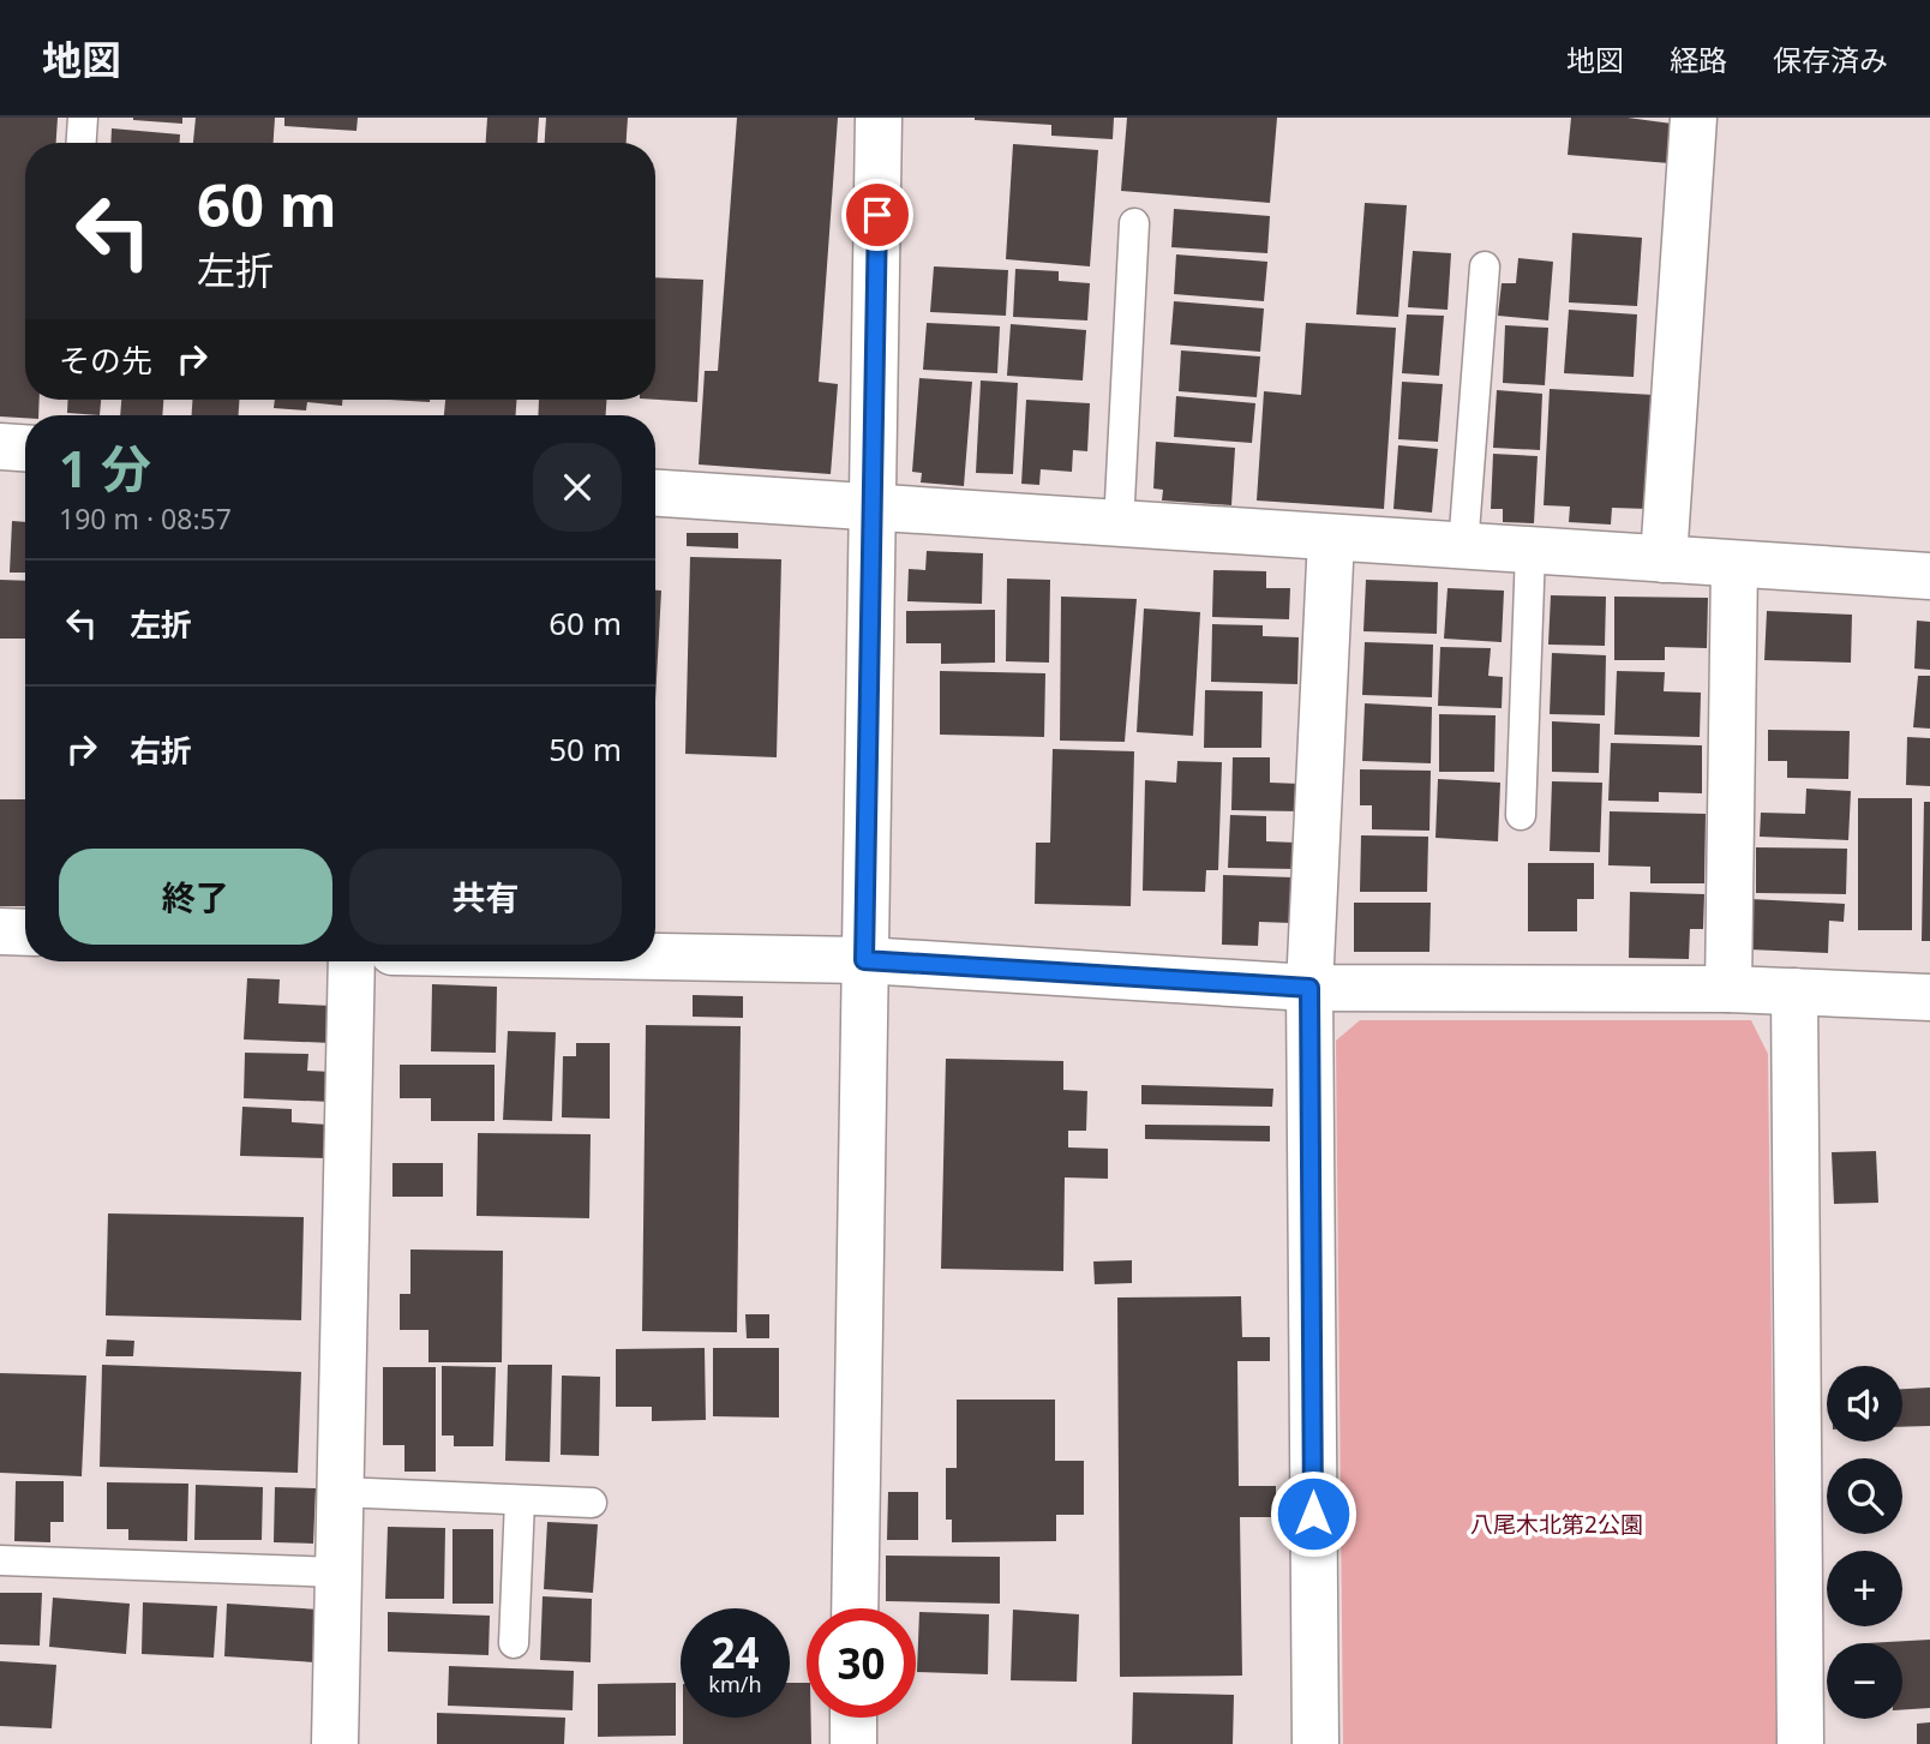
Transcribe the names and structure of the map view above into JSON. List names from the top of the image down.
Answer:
{
  "parks": ["八尾木北第2公園"],
  "page": {
    "header": "地図",
    "nav": ["地図", "経路", "保存済み"],
    "turn": ["60 m", "左折"],
    "then": "その先",
    "heading": ["1 分", "190 m · 08:57"],
    "list": [
      {
        "name": "左折",
        "value": "60 m"
      },
      {
        "name": "右折",
        "value": "50 m"
      }
    ],
    "buttons": ["終了", "共有"],
    "map_buttons": ["+", "−"],
    "speed": "24 km/h",
    "limit": "30"
  }
}
